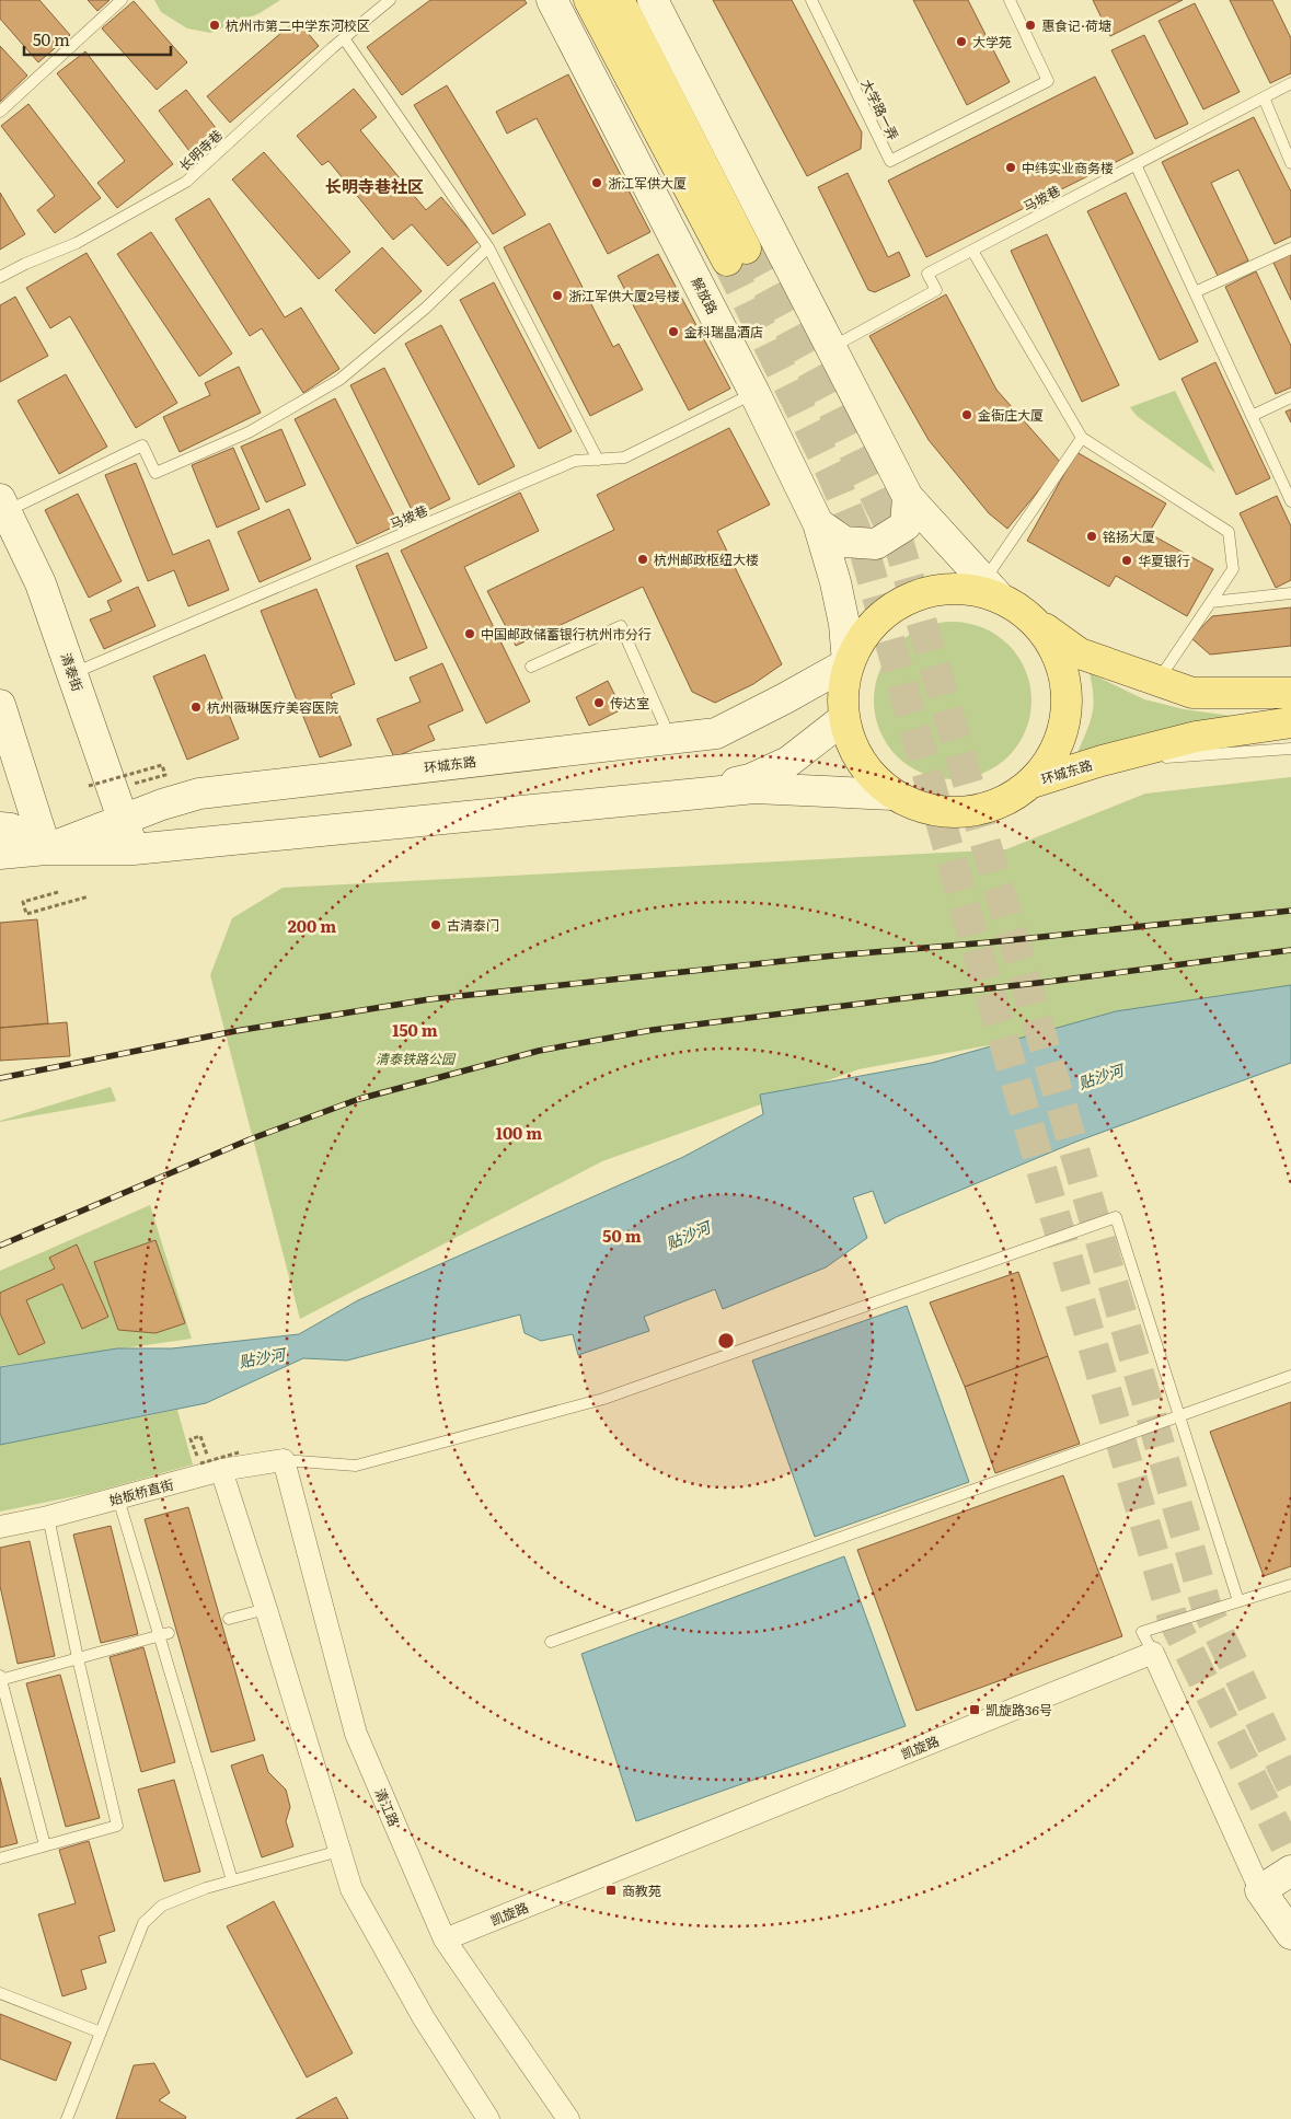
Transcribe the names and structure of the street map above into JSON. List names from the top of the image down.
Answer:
{
  "streets": {
    "main road": ["解放路", "清泰街", "环城东路"],
    "street": ["始板桥直街", "凯旋路", "清江路"],
    "lane": ["大学路一弄", "长明寺巷", "马坡巷"]
  },
  "crossings": [
    ["马坡巷", "解放路"],
    ["马坡巷", "清泰街"],
    ["解放路", "环城东路"],
    ["清泰街", "环城东路"],
    ["始板桥直街", "清江路"],
    ["凯旋路", "清江路"]
  ],
  "districts": ["长明寺巷社区"],
  "water": ["贴沙河"],
  "parks": ["清泰铁路公园"],
  "places": {
    "other": [
      "杭州市第二中学东河校区",
      "惠食记·荷塘",
      "大学苑",
      "中纬实业商务楼",
      "浙江军供大厦",
      "浙江军供大厦2号楼",
      "金科瑞晶酒店",
      "金衙庄大厦",
      "铭扬大厦",
      "杭州邮政枢纽大楼",
      "华夏银行",
      "中国邮政储蓄银行杭州市分行",
      "传达室",
      "杭州薇琳医疗美容医院",
      "古清泰门"
    ],
    "transit": ["凯旋路36号", "商教苑"]
  },
  "scale_bar": "50 m",
  "rings": [
    "200 m",
    "150 m",
    "100 m",
    "50 m"
  ]
}
